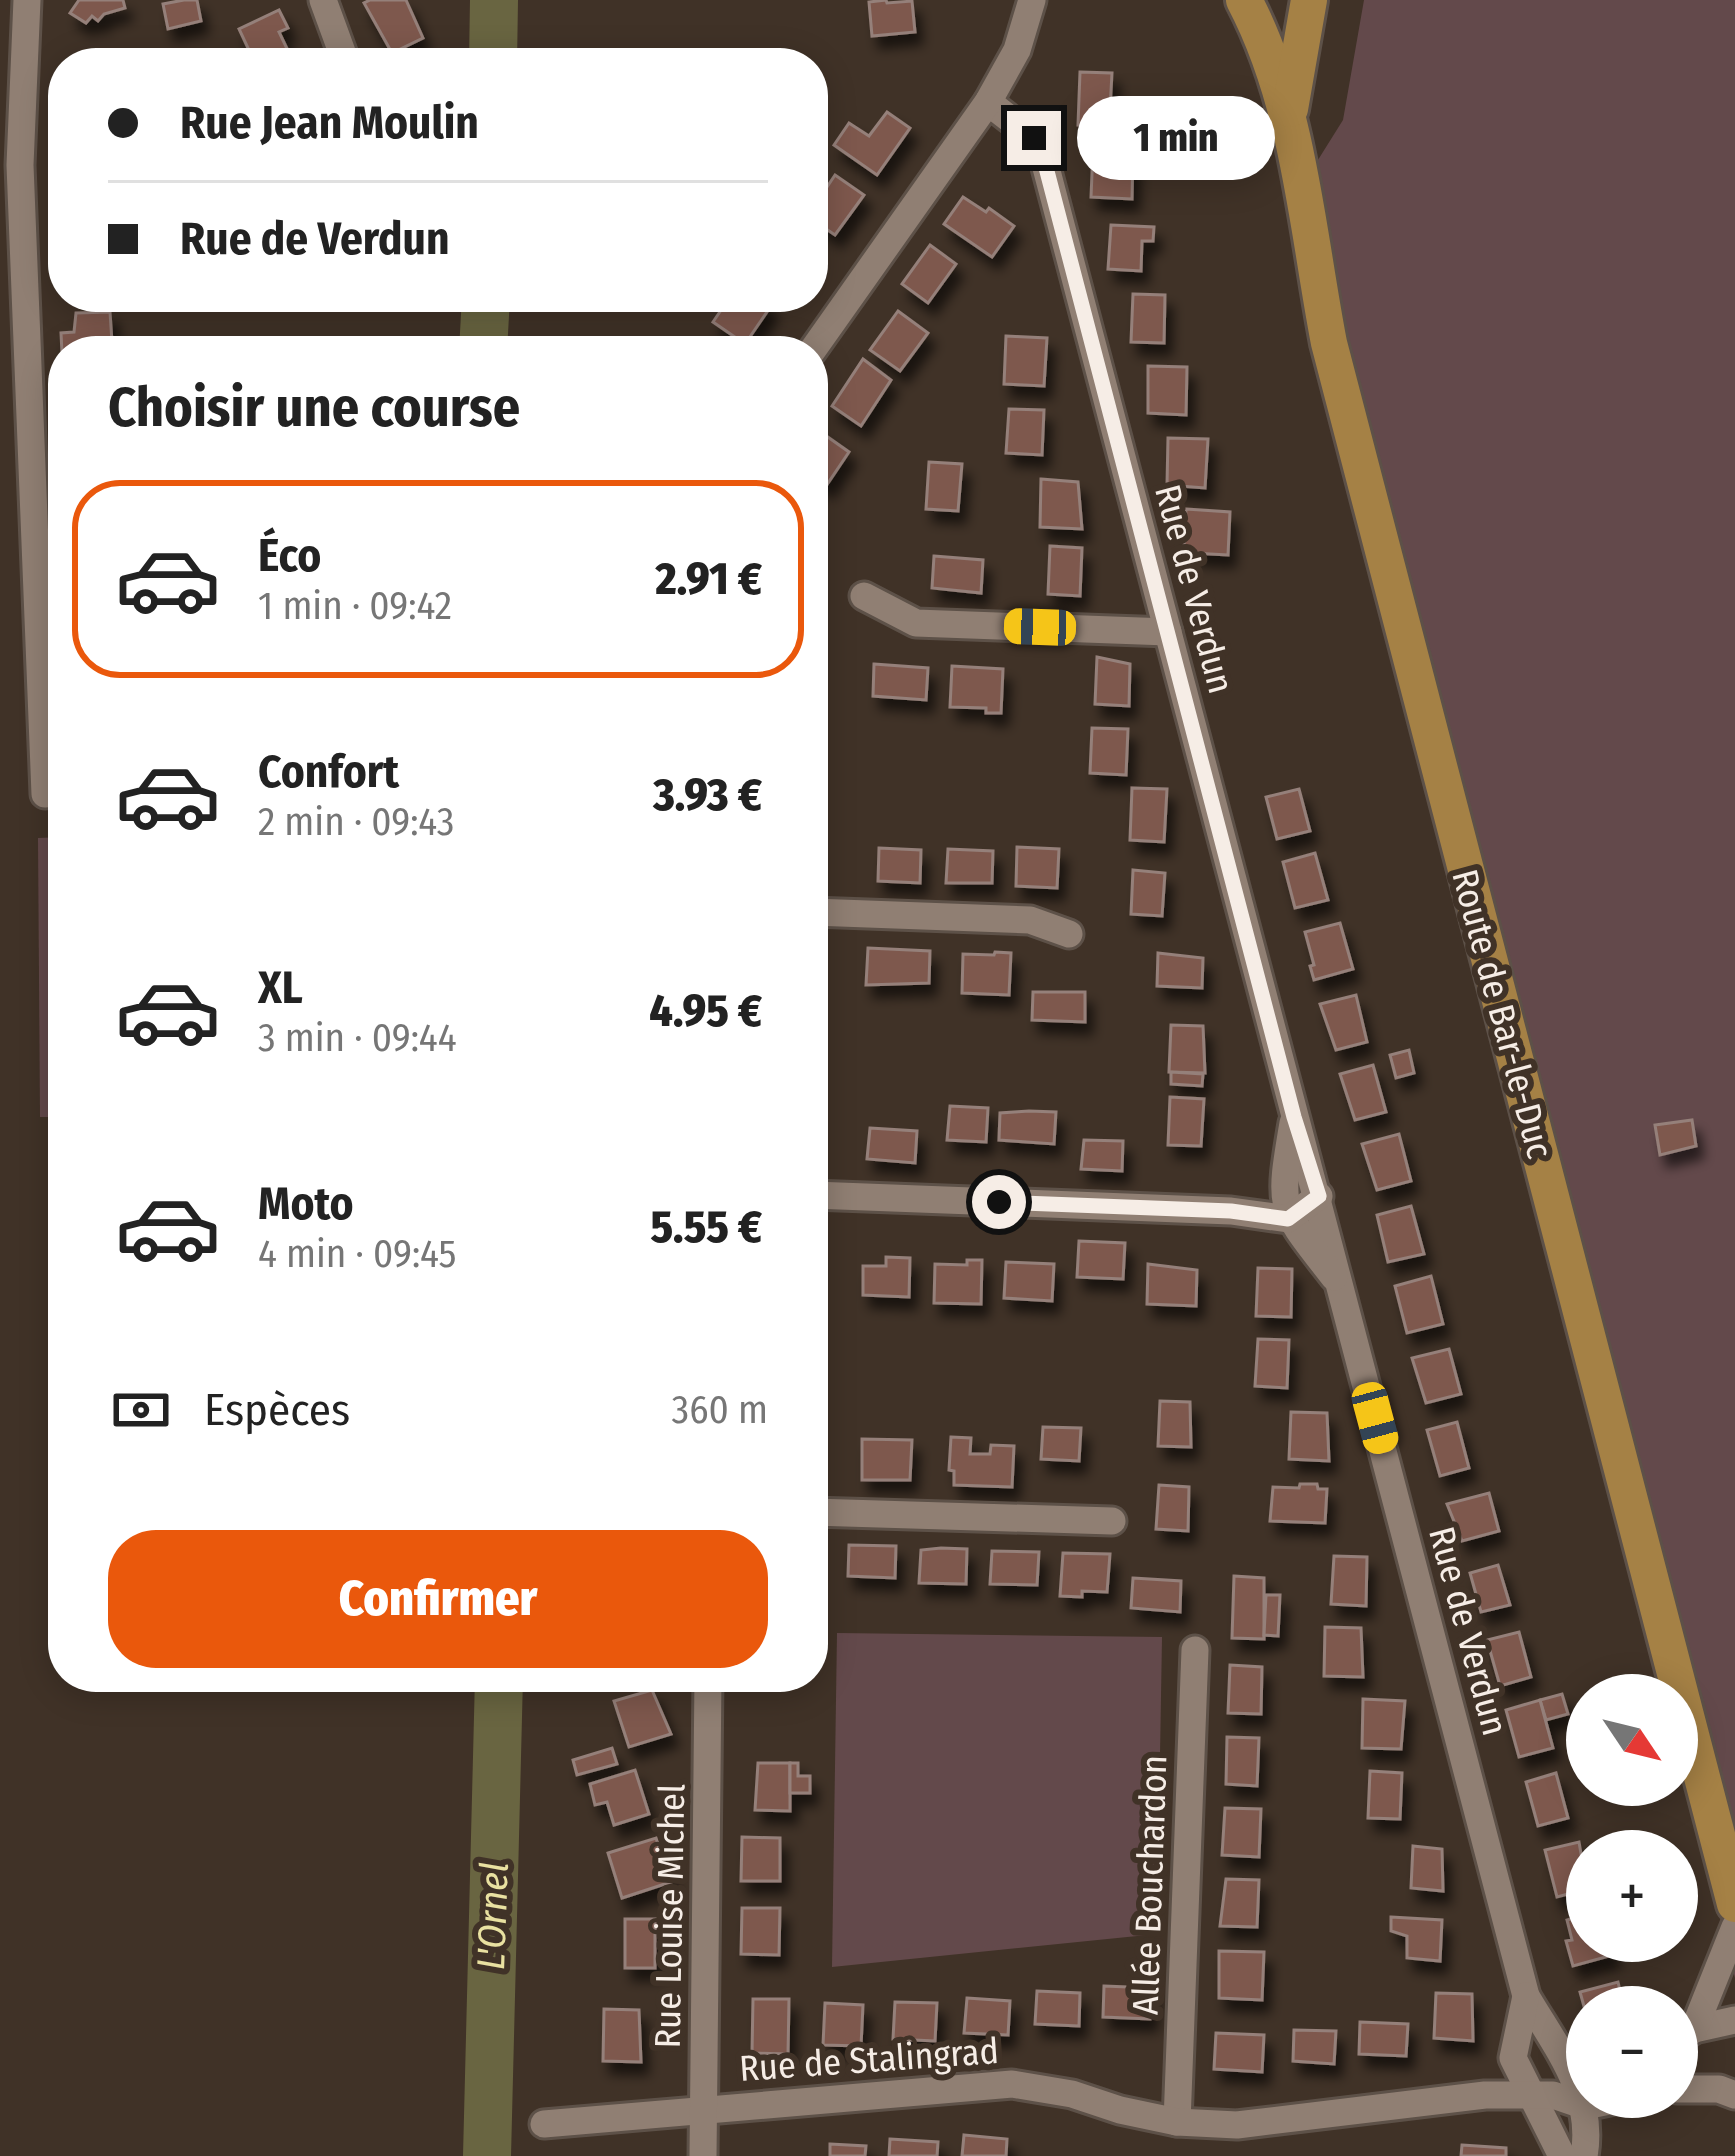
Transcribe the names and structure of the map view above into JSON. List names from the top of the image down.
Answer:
{
  "streets": {
    "main road": ["Route de Bar-le-Duc"],
    "street": [
      "Rue de Verdun",
      "Allée Bouchardon",
      "Rue Louise Michel",
      "Rue de Stalingrad"
    ]
  },
  "crossings": [
    ["Rue de Verdun", "Rue de Stalingrad"],
    ["Allée Bouchardon", "Rue de Stalingrad"],
    ["Rue Louise Michel", "Rue de Stalingrad"]
  ],
  "water": ["L'Ornel"],
  "north": "bottom right",
  "page": {
    "banner": ["Rue Jean Moulin", "Rue de Verdun"],
    "bubble": "1 min",
    "heading": "Choisir une course",
    "list": [
      {
        "name": "Éco",
        "note": "1 min · 09:42",
        "value": "2.91 €"
      },
      {
        "name": "Confort",
        "note": "2 min · 09:43",
        "value": "3.93 €"
      },
      {
        "name": "XL",
        "note": "3 min · 09:44",
        "value": "4.95 €"
      },
      {
        "name": "Moto",
        "note": "4 min · 09:45",
        "value": "5.55 €"
      }
    ],
    "pay": ["Espèces", "360 m"],
    "buttons": "Confirmer",
    "map_buttons": ["+", "−"]
  }
}
